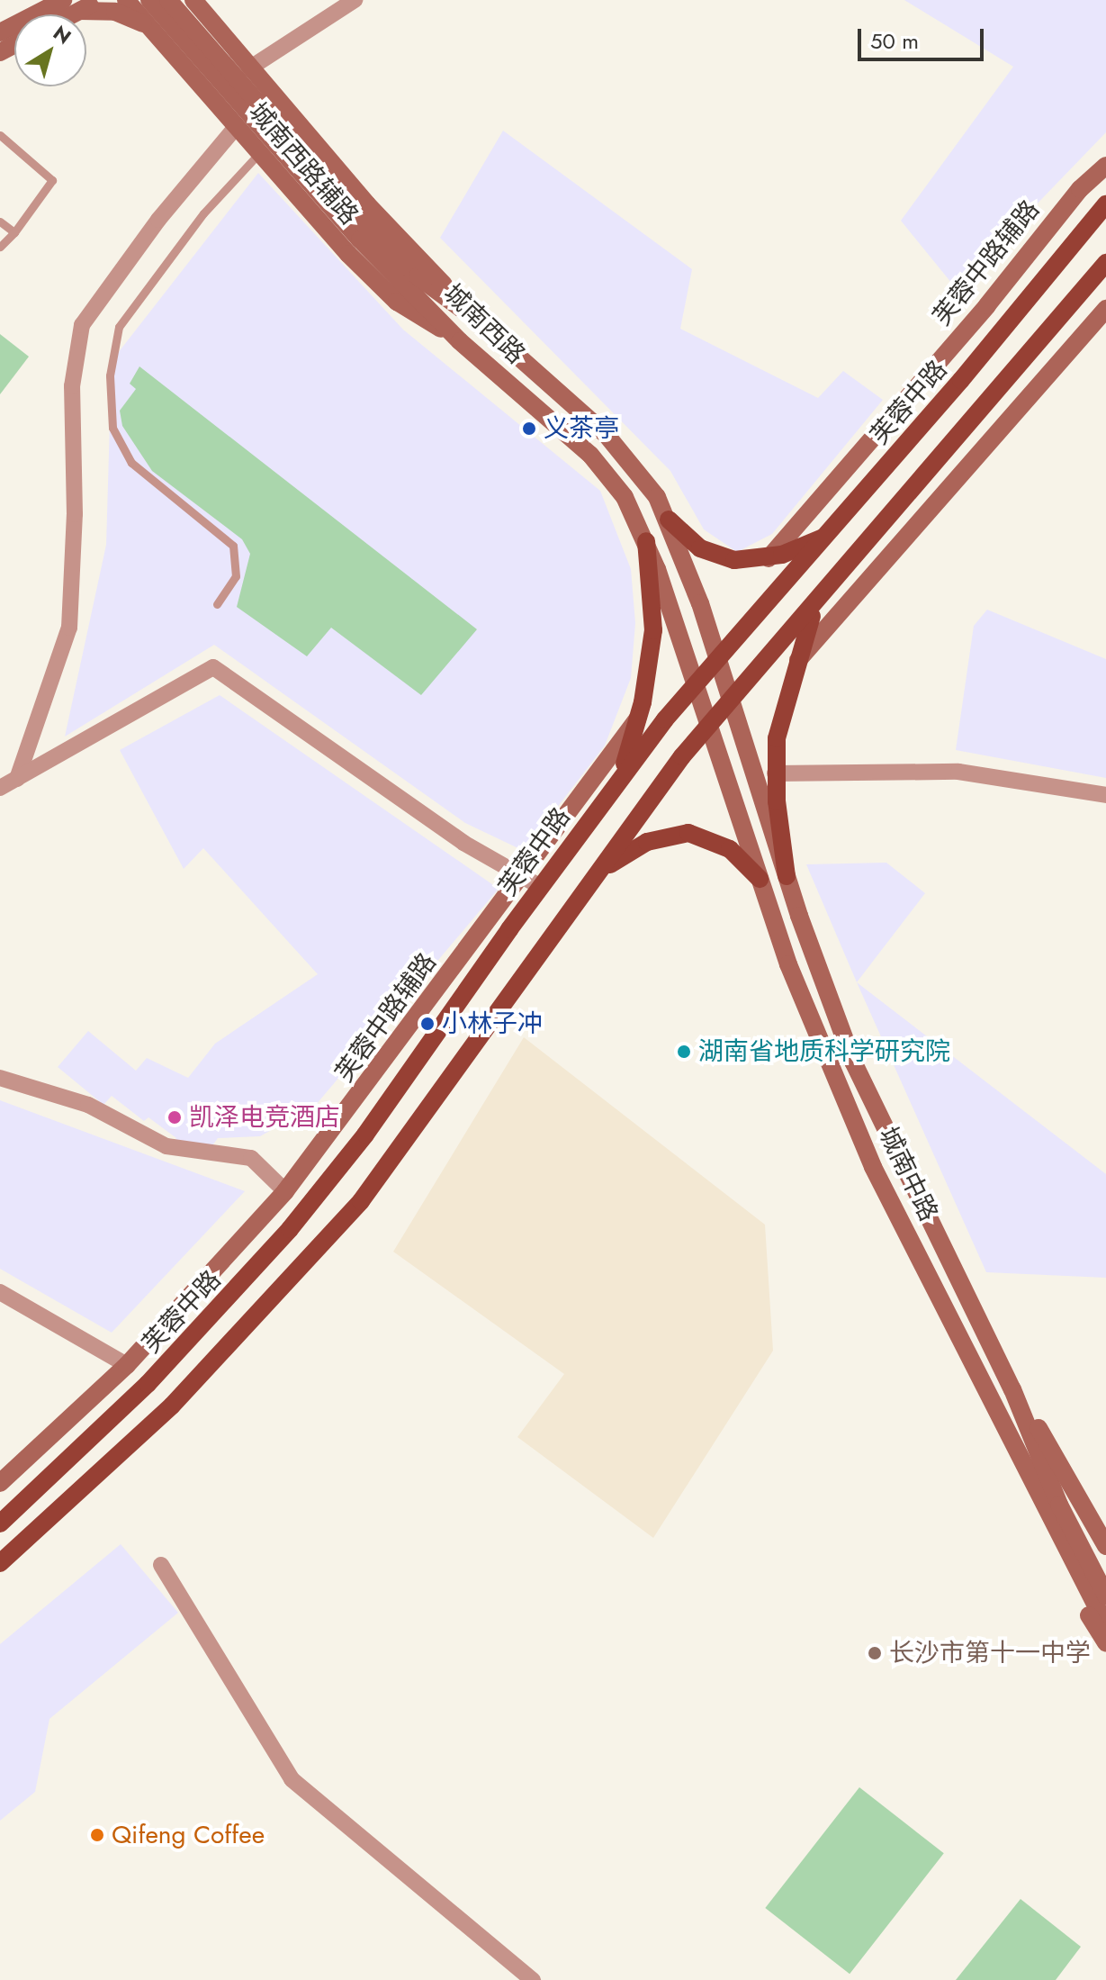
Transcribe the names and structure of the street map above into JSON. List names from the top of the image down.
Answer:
{
  "streets": {
    "main road": [
      "城南西路辅路",
      "芙蓉中路辅路",
      "城南西路",
      "芙蓉中路",
      "城南中路"
    ]
  },
  "crossings": [
    ["城南西路辅路", "城南西路"],
    ["城南西路", "芙蓉中路"],
    ["城南西路", "城南中路"]
  ],
  "places": [
    "义茶亭",
    "小林子冲",
    "湖南省地质科学研究院",
    "凯泽电竞酒店",
    "长沙市第十一中学",
    "Qifeng Coffee"
  ],
  "scale_bar": "50 m",
  "north": "top right"
}
